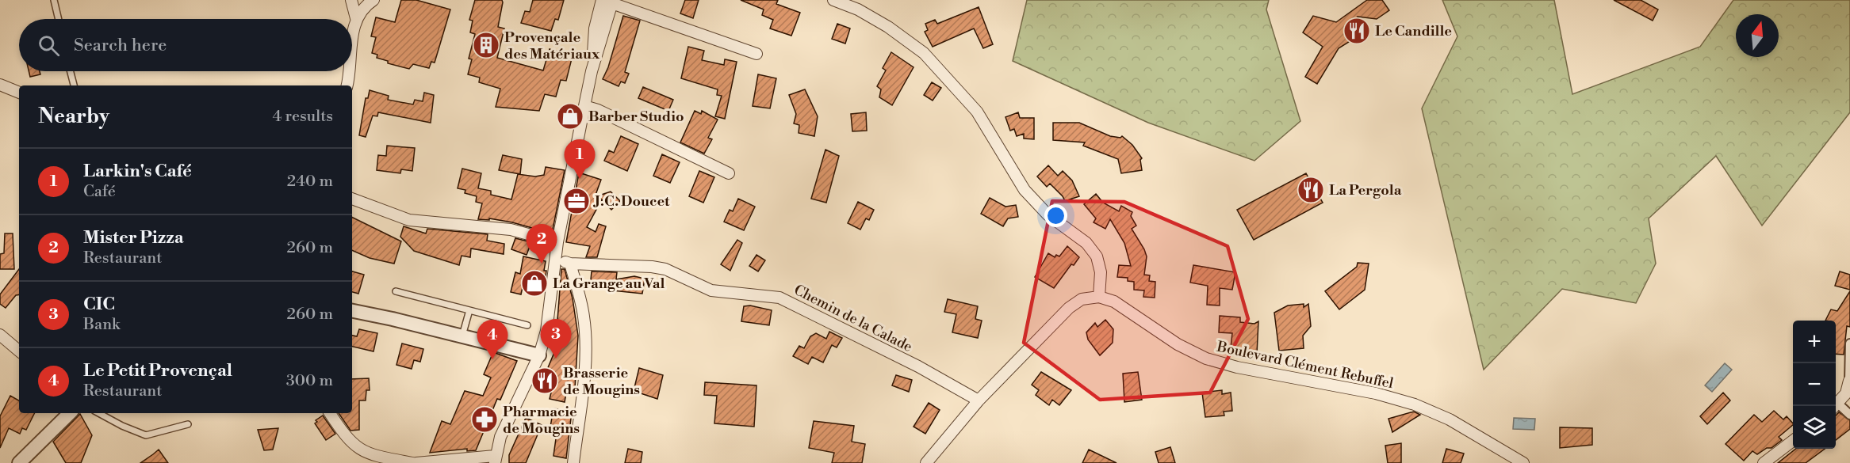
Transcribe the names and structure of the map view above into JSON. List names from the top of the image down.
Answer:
{
  "streets": {
    "street": ["Chemin de la Calade", "Boulevard Clément Rebuffel"]
  },
  "places": {
    "restaurant": ["Le Candille", "La Pergola", "Brasserie de Mougins"],
    "building": ["Provençale des Matériaux"],
    "shop": ["Barber Studio", "La Grange au Val"],
    "office": ["J.C. Doucet"],
    "pharmacy": ["Pharmacie de Mougins"]
  },
  "north": "top",
  "page": {
    "search": "Search here",
    "heading": ["Nearby", "4 results"],
    "pins": [
      "1",
      "2",
      "3",
      "4"
    ],
    "list": [
      {
        "mark": "1",
        "name": "Larkin's Café",
        "note": "Café",
        "value": "240 m"
      },
      {
        "mark": "2",
        "name": "Mister Pizza",
        "note": "Restaurant",
        "value": "260 m"
      },
      {
        "mark": "3",
        "name": "CIC",
        "note": "Bank",
        "value": "260 m"
      },
      {
        "mark": "4",
        "name": "Le Petit Provençal",
        "note": "Restaurant",
        "value": "300 m"
      }
    ],
    "map_buttons": ["+", "−"]
  }
}
